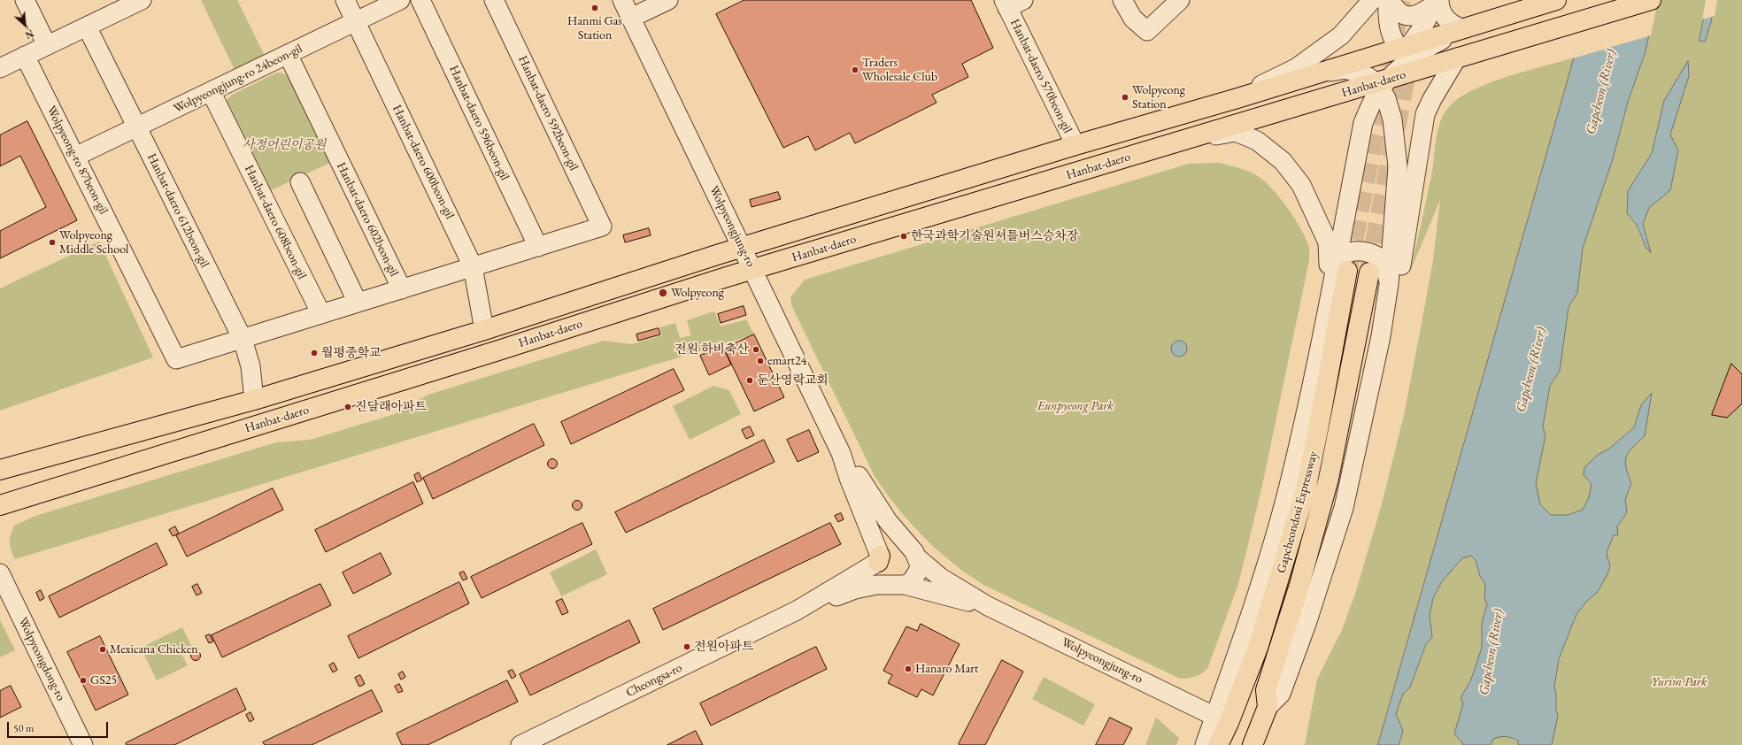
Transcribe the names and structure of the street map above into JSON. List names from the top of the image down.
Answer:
{
  "streets": {
    "main road": ["Hanbat-daero", "Gapcheondosi Expressway"],
    "street": [
      "Hanbat-daero 570beon-gil",
      "Wolpyeongjung-ro 24beon-gil",
      "Hanbat-daero 592beon-gil",
      "Hanbat-daero 596beon-gil",
      "Wolpyeong-ro 87beon-gil",
      "Hanbat-daero 600beon-gil",
      "Hanbat-daero 612beon-gil",
      "Hanbat-daero 602beon-gil",
      "Hanbat-daero 608beon-gil",
      "Wolpyeongjung-ro",
      "Wolpyeongdong-ro",
      "Cheongsa-ro"
    ]
  },
  "crossings": [
    ["Hanbat-daero 570beon-gil", "Hanbat-daero"],
    ["Wolpyeongjung-ro 24beon-gil", "Wolpyeong-ro 87beon-gil"],
    ["Wolpyeongjung-ro 24beon-gil", "Hanbat-daero 600beon-gil"],
    ["Wolpyeongjung-ro 24beon-gil", "Hanbat-daero 612beon-gil"],
    ["Wolpyeongjung-ro 24beon-gil", "Hanbat-daero 602beon-gil"],
    ["Wolpyeongjung-ro 24beon-gil", "Hanbat-daero 608beon-gil"],
    ["Hanbat-daero", "Hanbat-daero 600beon-gil"],
    ["Hanbat-daero", "Hanbat-daero 612beon-gil"],
    ["Hanbat-daero", "Wolpyeongjung-ro"],
    ["Hanbat-daero 592beon-gil", "Hanbat-daero 596beon-gil"],
    ["Wolpyeong-ro 87beon-gil", "Hanbat-daero 612beon-gil"]
  ],
  "water": ["Gapcheon (River)"],
  "parks": ["사정어린이공원", "Eunpyeong Park", "Yurim Park"],
  "places": [
    "Hanmi Gas Station",
    "Traders Wholesale Club",
    "Wolpyeong Station",
    "한국과학기술원셔틀버스승차장",
    "Wolpyeong Middle School",
    "Wolpyeong",
    "전원 하비축산",
    "월평중학교",
    "emart24",
    "둔산영락교회",
    "진달래아파트",
    "전원아파트",
    "Mexicana Chicken",
    "Hanaro Mart",
    "GS25"
  ],
  "scale_bar": "50 m",
  "north": "bottom right"
}
